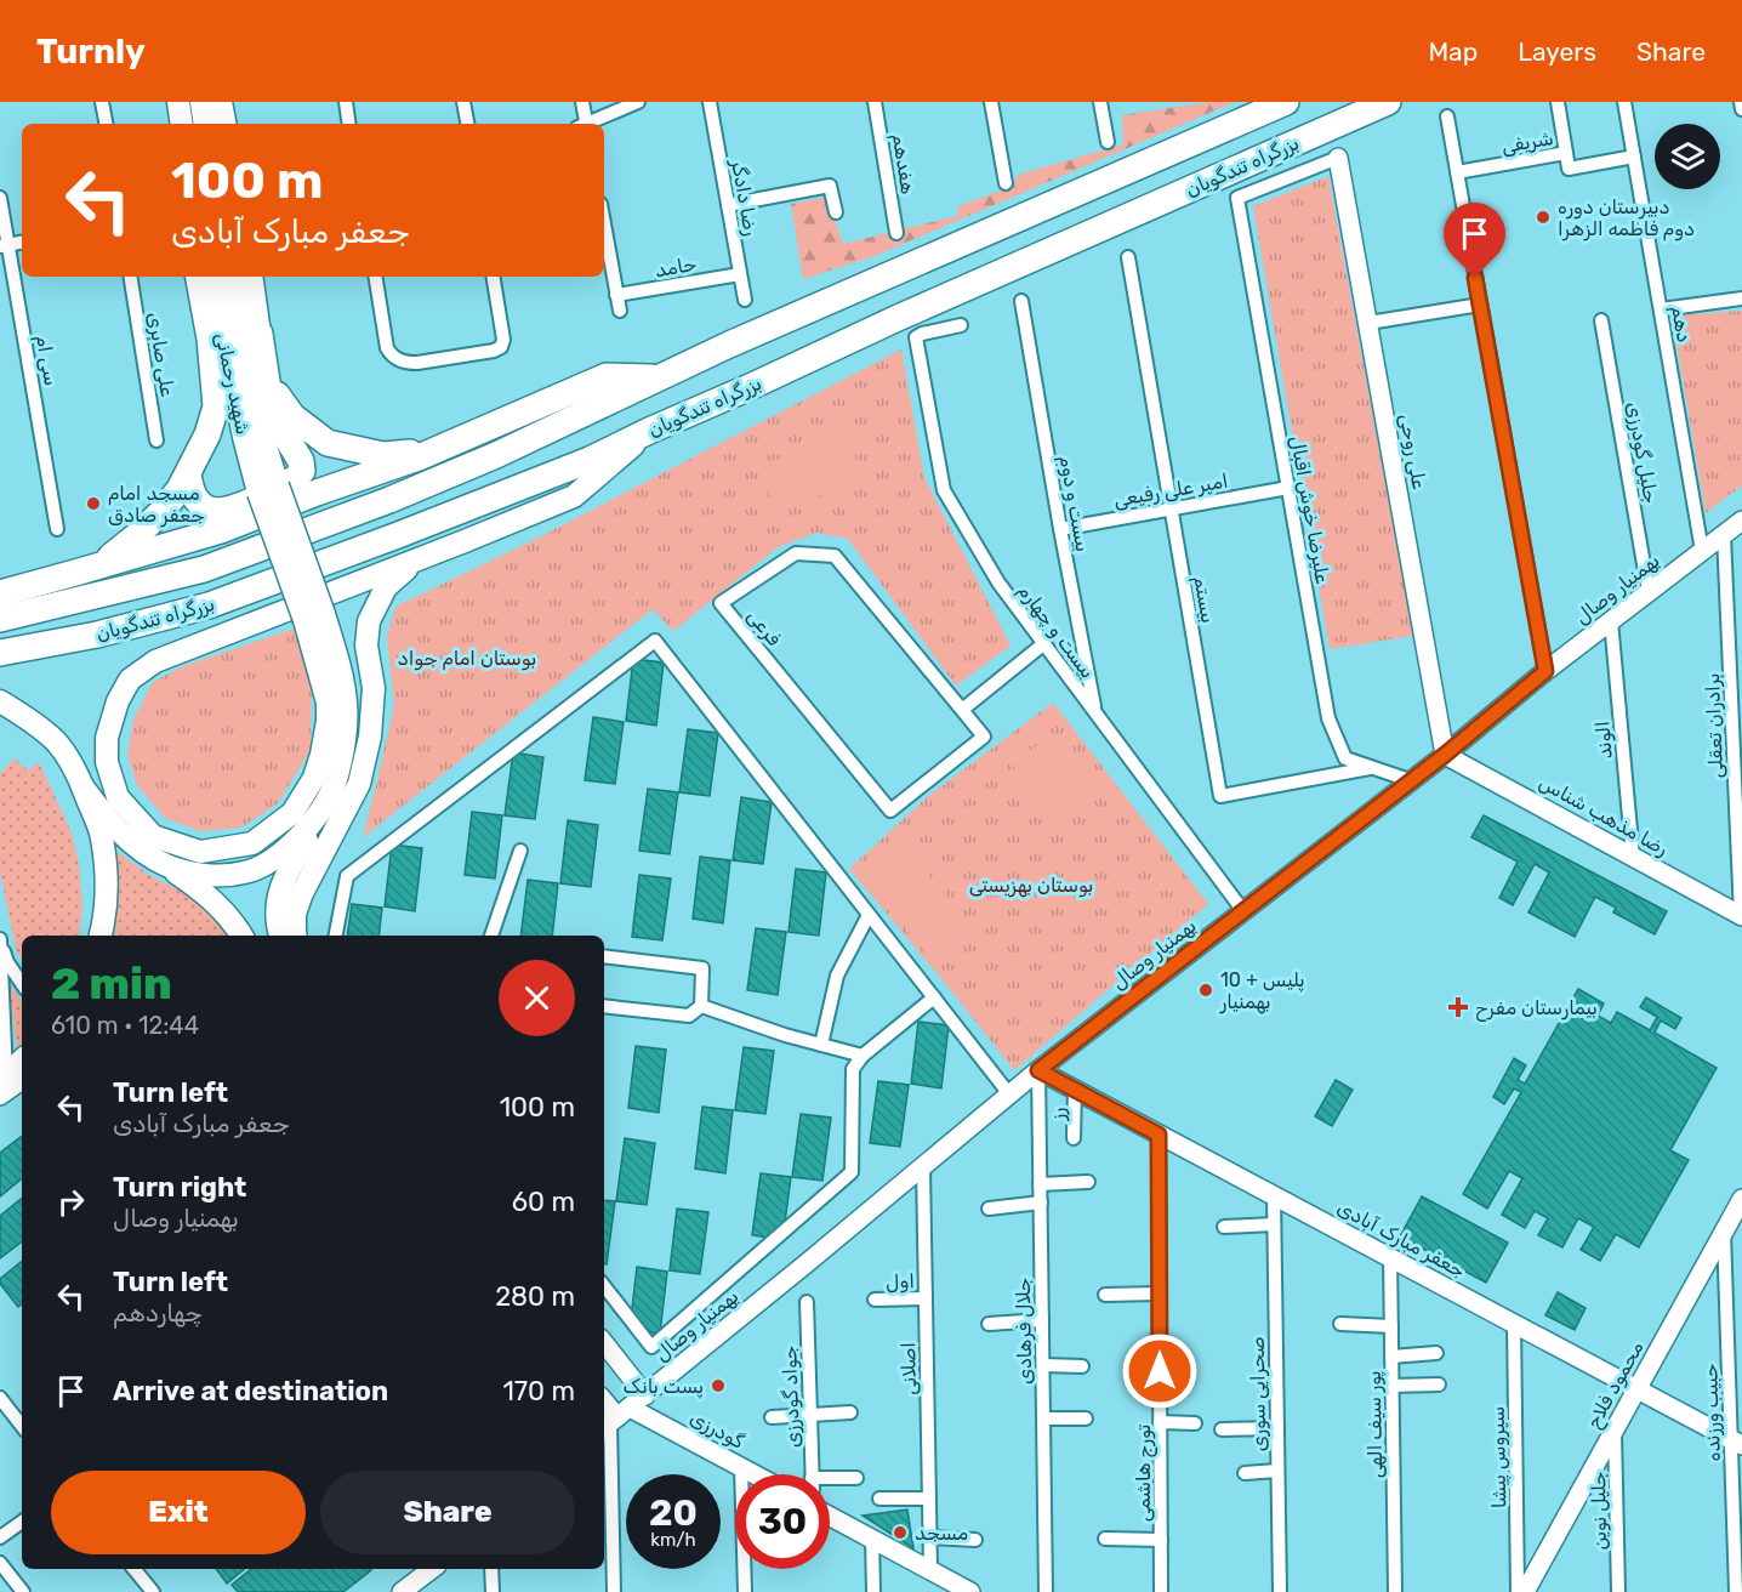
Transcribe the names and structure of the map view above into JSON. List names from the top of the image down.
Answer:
{
  "streets": {
    "highway": ["بزرگراه تندگویان"],
    "main road": ["شهید رحمانی"],
    "street": [
      "شریفی",
      "هفدهم",
      "رضا دادگر",
      "حامد",
      "دهم",
      "علی صابری",
      "سی ام",
      "علی روحی",
      "جلیل گودرزی",
      "امیر علی رفیعی",
      "بیست و دوم",
      "علیرضا خوش اقبال",
      "بهمنیار وصال",
      "بیستم",
      "فرعی",
      "بیست و چهارم",
      "برادران تعقلی",
      "الوند",
      "رضا مذهب شناس",
      "رز",
      "جعفر مبارک آبادی",
      "اول",
      "جلال فرهادی",
      "اصلانی",
      "محمود فلاح",
      "صحرایی سوری",
      "جواد گودرزی",
      "حبیب ورزنده",
      "پور سیف الهی",
      "گودرزی",
      "سیروس پیشا",
      "تورج هاشمی",
      "جلیل نوین"
    ]
  },
  "crossings": [
    ["شریفی", "دهم"],
    ["رضا دادگر", "حامد"],
    ["دهم", "بهمنیار وصال"],
    ["علی روحی", "علیرضا خوش اقبال"],
    ["علی روحی", "بهمنیار وصال"],
    ["علی روحی", "رضا مذهب شناس"],
    ["جلیل گودرزی", "بهمنیار وصال"],
    ["امیر علی رفیعی", "بیست و دوم"],
    ["امیر علی رفیعی", "علیرضا خوش اقبال"],
    ["امیر علی رفیعی", "بیستم"],
    ["بیست و دوم", "بیست و چهارم"],
    ["علیرضا خوش اقبال", "بهمنیار وصال"],
    ["علیرضا خوش اقبال", "بیستم"],
    ["بهمنیار وصال", "بیست و چهارم"],
    ["بهمنیار وصال", "برادران تعقلی"],
    ["بهمنیار وصال", "الوند"],
    ["بهمنیار وصال", "رضا مذهب شناس"],
    ["بهمنیار وصال", "جعفر مبارک آبادی"],
    ["بهمنیار وصال", "جلال فرهادی"],
    ["بهمنیار وصال", "اصلانی"],
    ["بهمنیار وصال", "گودرزی"],
    ["برادران تعقلی", "رضا مذهب شناس"],
    ["الوند", "رضا مذهب شناس"],
    ["رز", "جعفر مبارک آبادی"],
    ["جعفر مبارک آبادی", "جلال فرهادی"],
    ["جعفر مبارک آبادی", "محمود فلاح"],
    ["جعفر مبارک آبادی", "صحرایی سوری"],
    ["جعفر مبارک آبادی", "حبیب ورزنده"],
    ["جعفر مبارک آبادی", "پور سیف الهی"],
    ["جعفر مبارک آبادی", "سیروس پیشا"],
    ["جعفر مبارک آبادی", "تورج هاشمی"],
    ["اول", "اصلانی"],
    ["محمود فلاح", "حبیب ورزنده"],
    ["محمود فلاح", "جلیل نوین"]
  ],
  "parks": ["بوستان امام جواد", "بوستان بهزیستی"],
  "places": {
    "other": [
      "دبیرستان دوره دوم فاطمه الزهرا",
      "مسجد امام جعفر صادق",
      "پلیس + 10 بهمنیار",
      "پست بانک",
      "مسجد"
    ],
    "health": ["بیمارستان مفرح"]
  },
  "page": {
    "header": "Turnly",
    "nav": ["Map", "Layers", "Share"],
    "turn": ["100 m", "جعفر مبارک آبادی"],
    "heading": ["2 min", "610 m · 12:44"],
    "list": [
      {
        "name": "Turn left",
        "note": "جعفر مبارک آبادی",
        "value": "100 m"
      },
      {
        "name": "Turn right",
        "note": "بهمنیار وصال",
        "value": "60 m"
      },
      {
        "name": "Turn left",
        "note": "چهاردهم",
        "value": "280 m"
      },
      {
        "name": "Arrive at destination",
        "value": "170 m"
      }
    ],
    "buttons": ["Exit", "Share"],
    "speed": "20 km/h",
    "limit": "30"
  }
}
